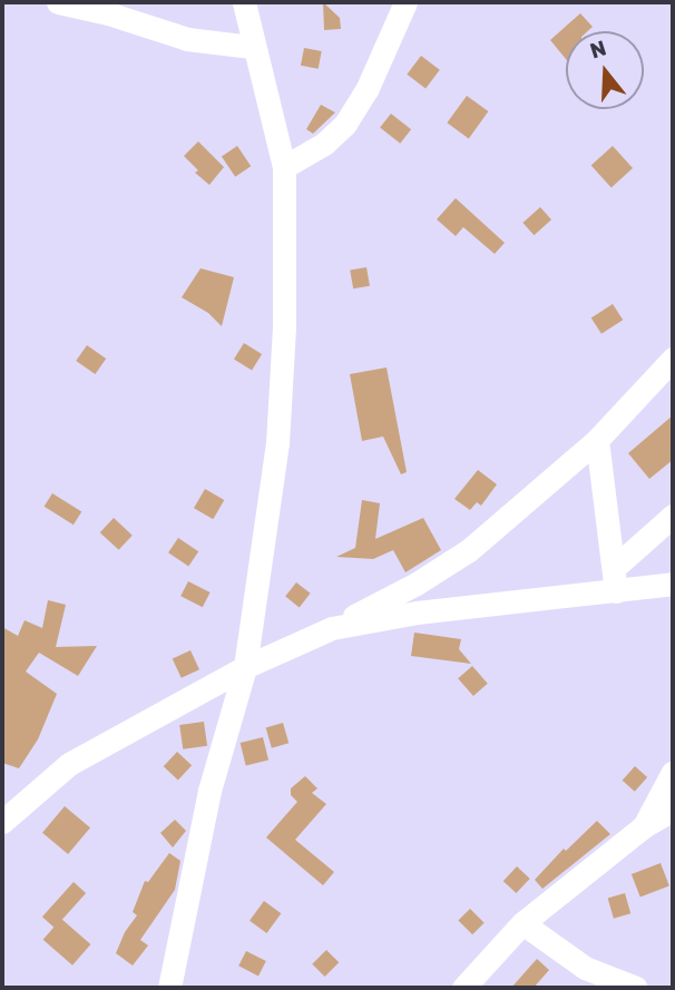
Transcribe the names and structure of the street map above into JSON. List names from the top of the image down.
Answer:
{
  "north": "top"
}
